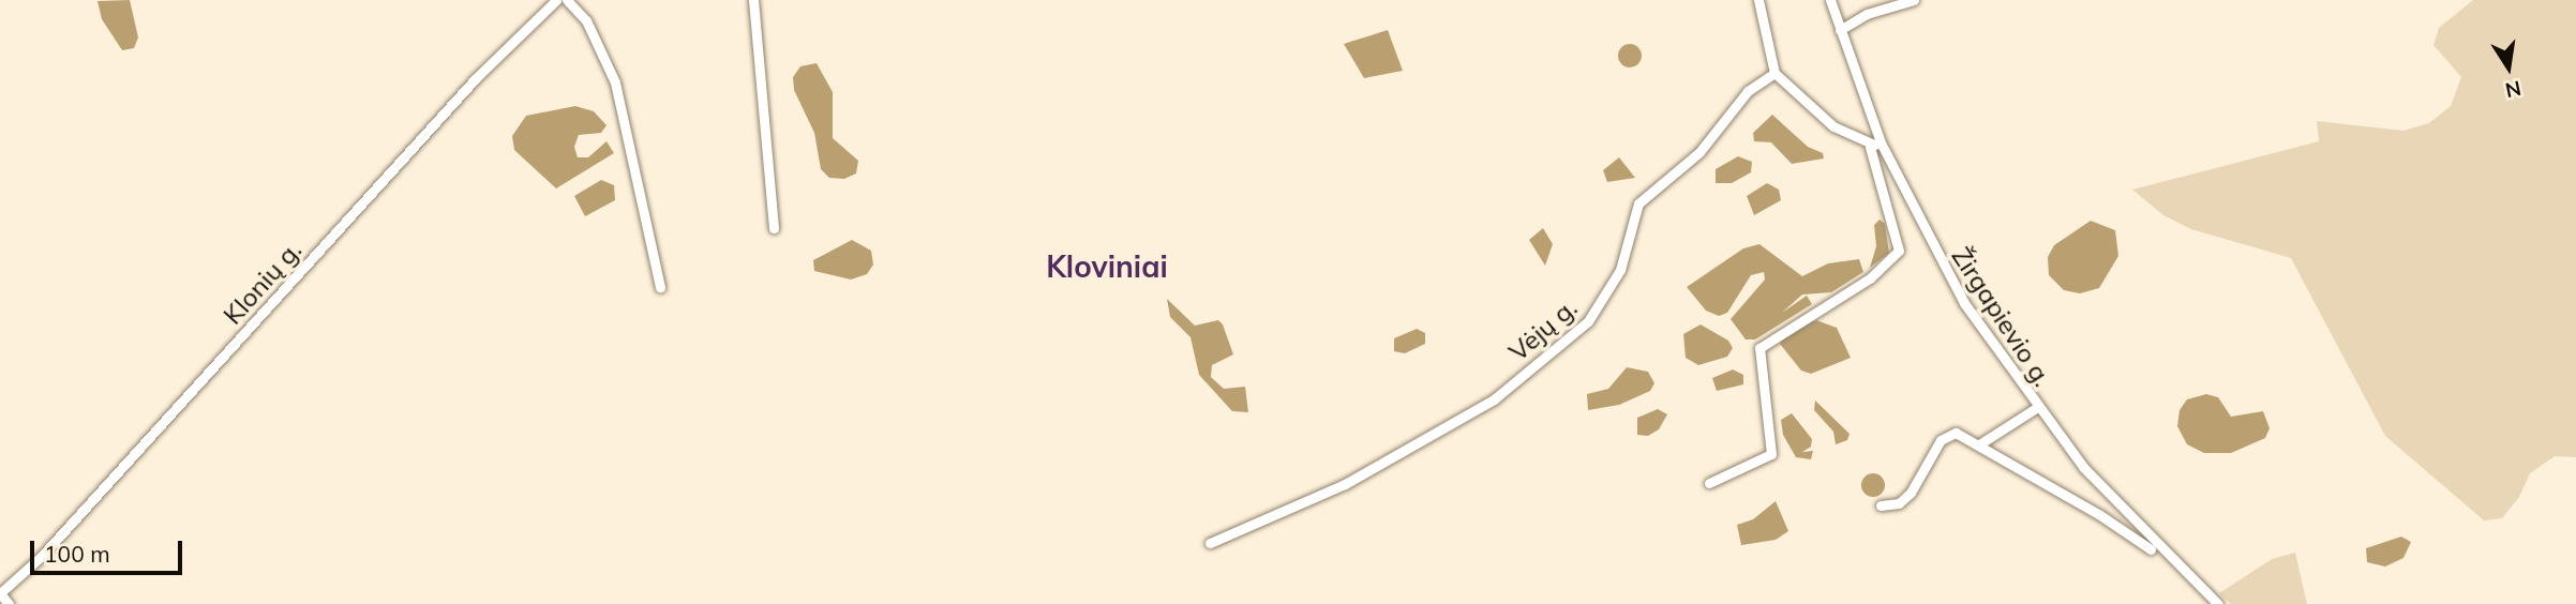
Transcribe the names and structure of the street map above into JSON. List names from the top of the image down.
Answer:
{
  "streets": {
    "street": ["Klonių g.", "Žirgapievio g.", "Vėjų g."]
  },
  "districts": ["Kloviniai"],
  "scale_bar": "100 m",
  "north": "bottom"
}
